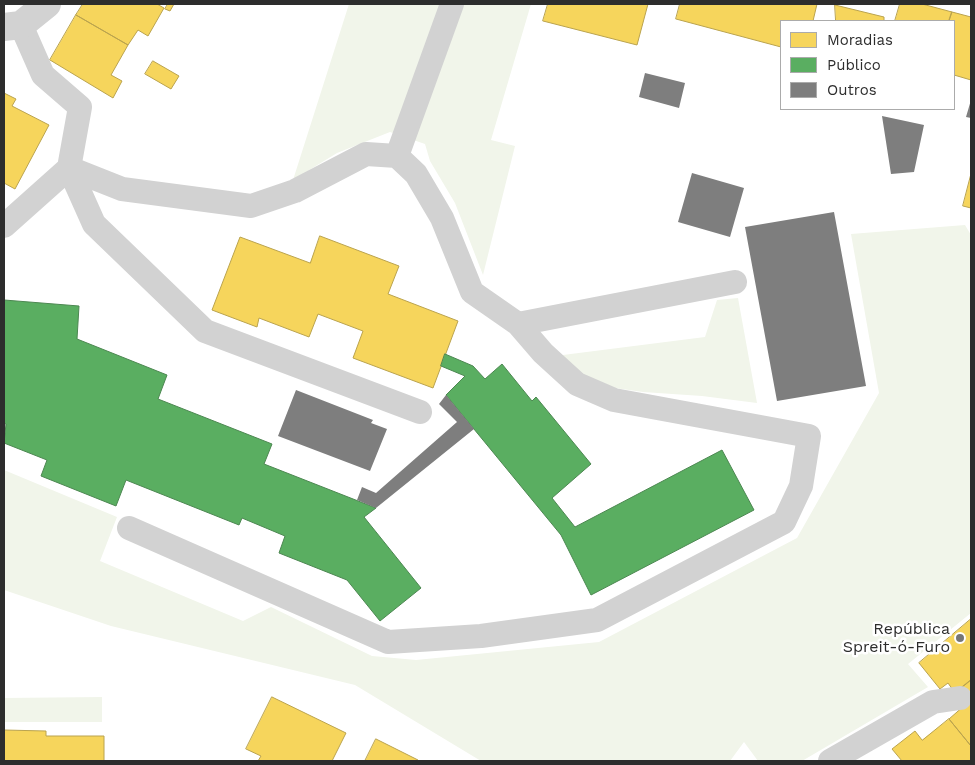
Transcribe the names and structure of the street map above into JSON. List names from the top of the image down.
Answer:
{
  "places": ["República Spreit-ó-Furo"],
  "legend": ["Moradias", "Público", "Outros"]
}
